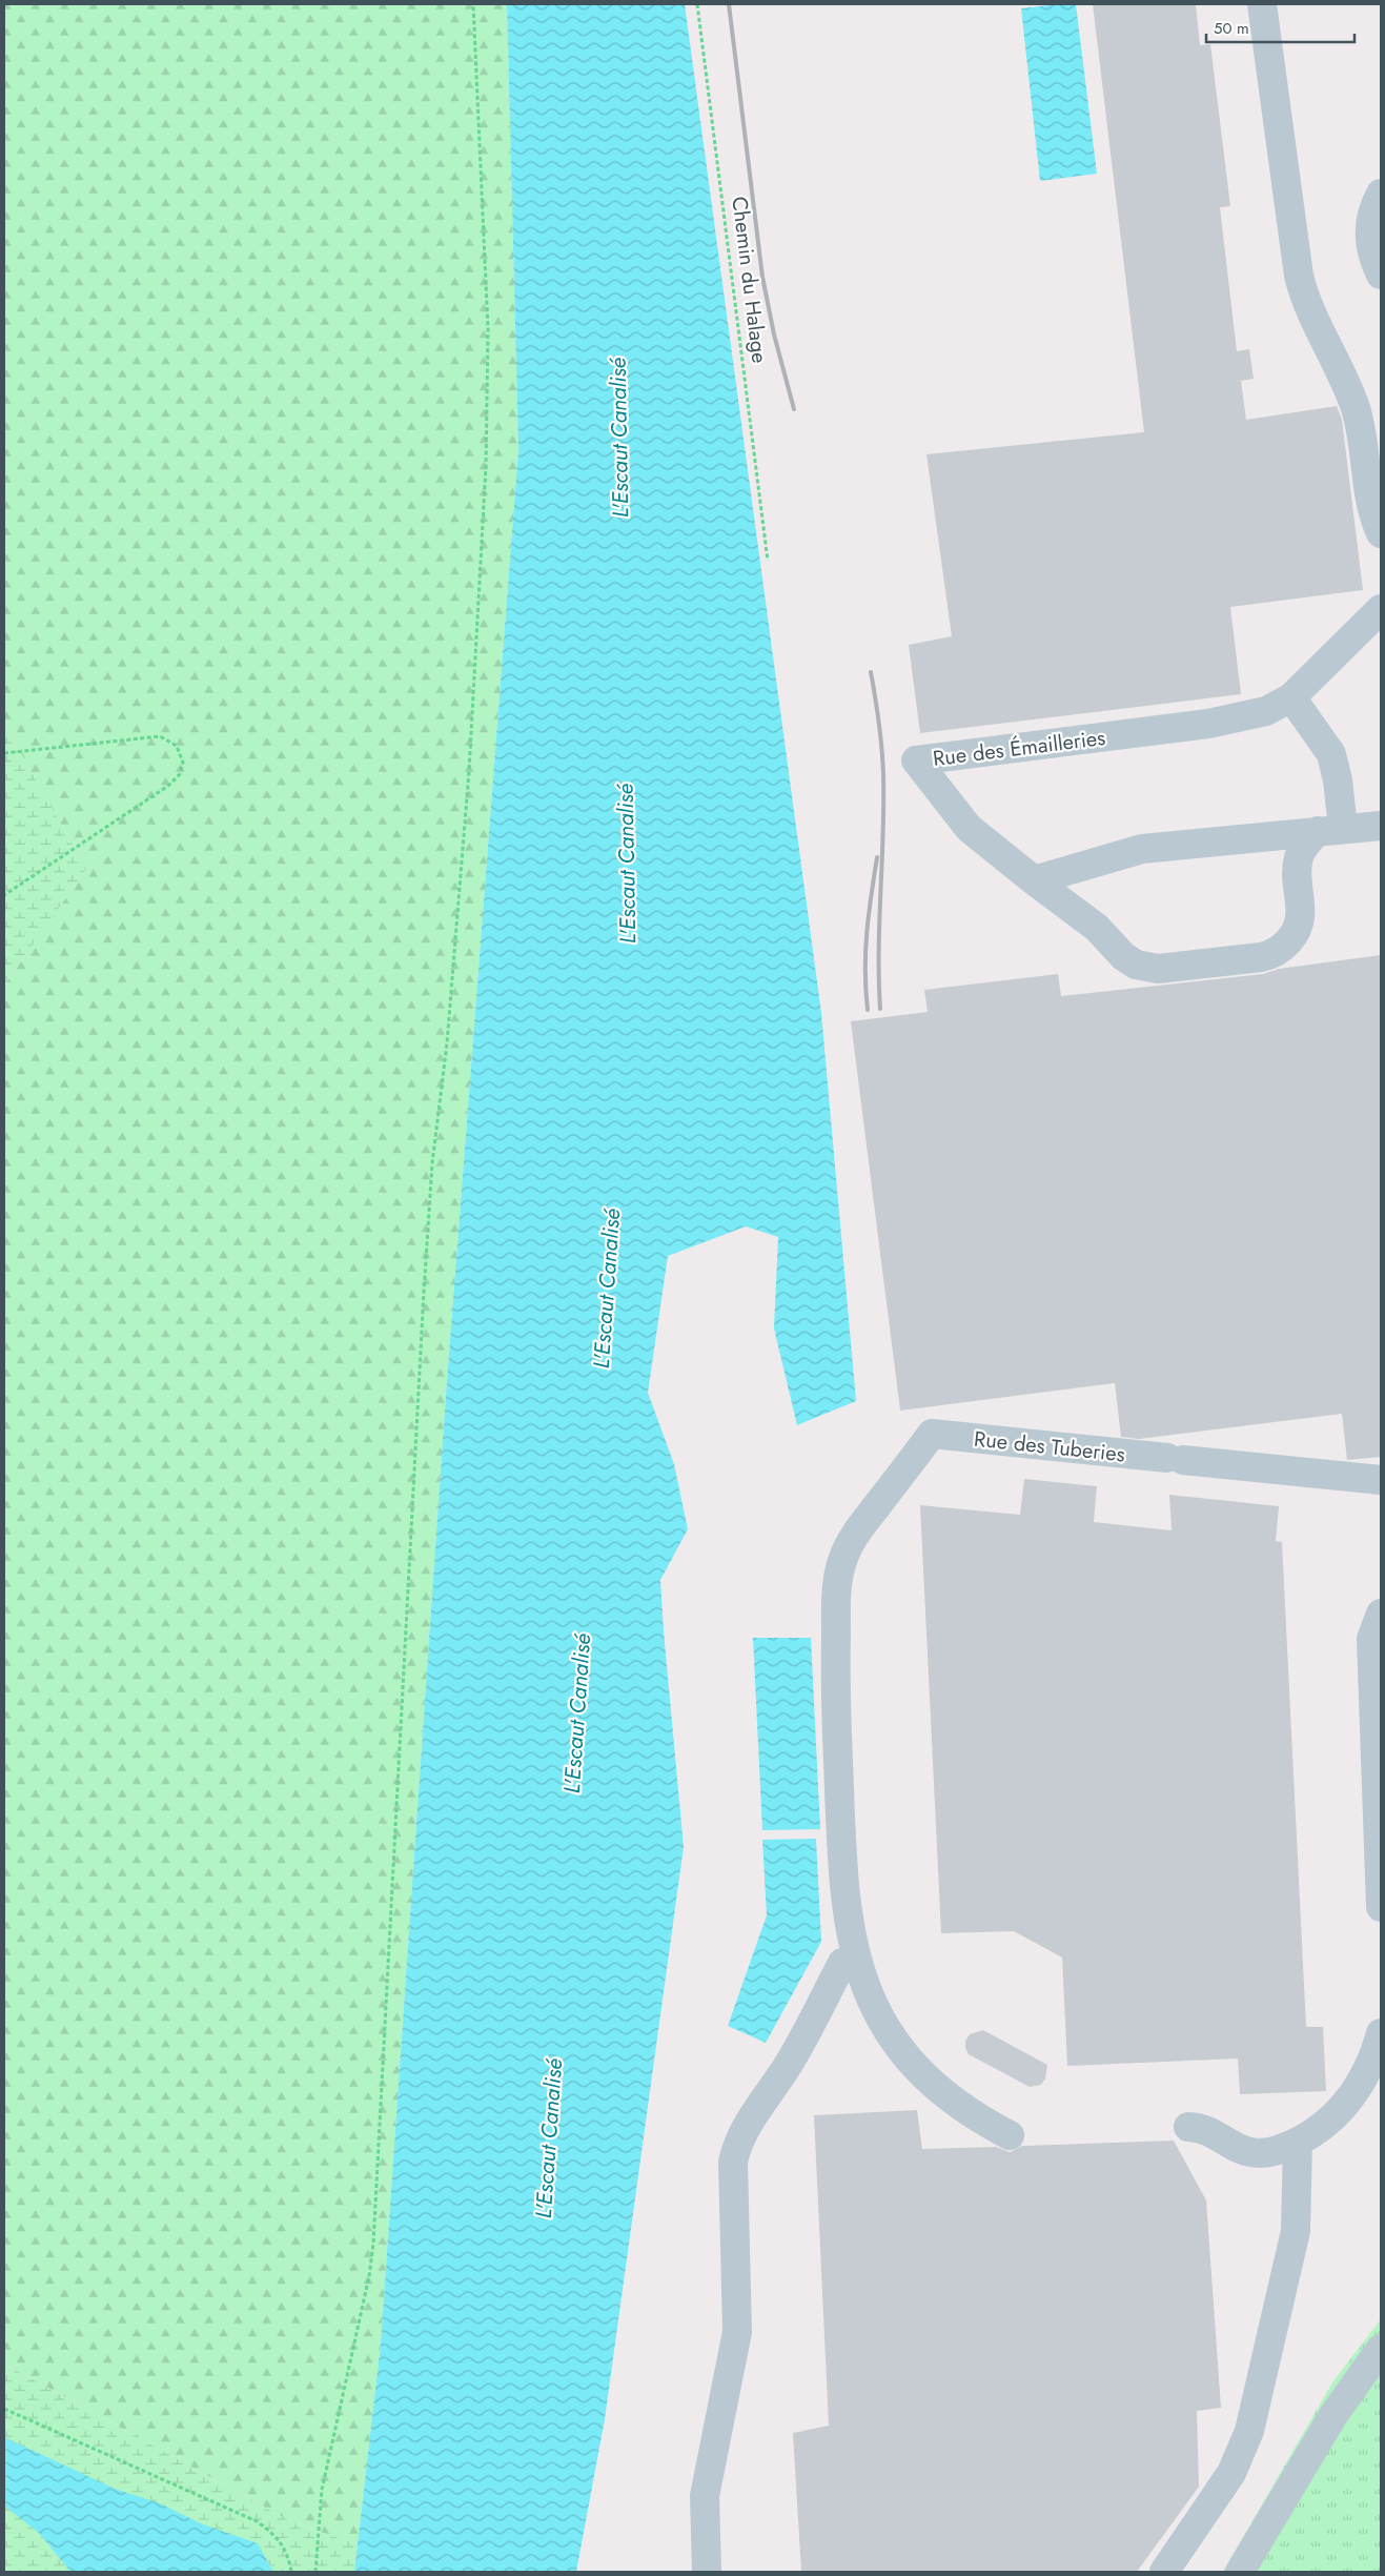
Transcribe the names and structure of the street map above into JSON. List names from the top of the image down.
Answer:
{
  "streets": {
    "street": ["Rue des Émailleries", "Rue des Tuberies"],
    "path": ["Chemin du Halage"]
  },
  "water": ["L'Escaut Canalisé"],
  "scale_bar": "50 m"
}
